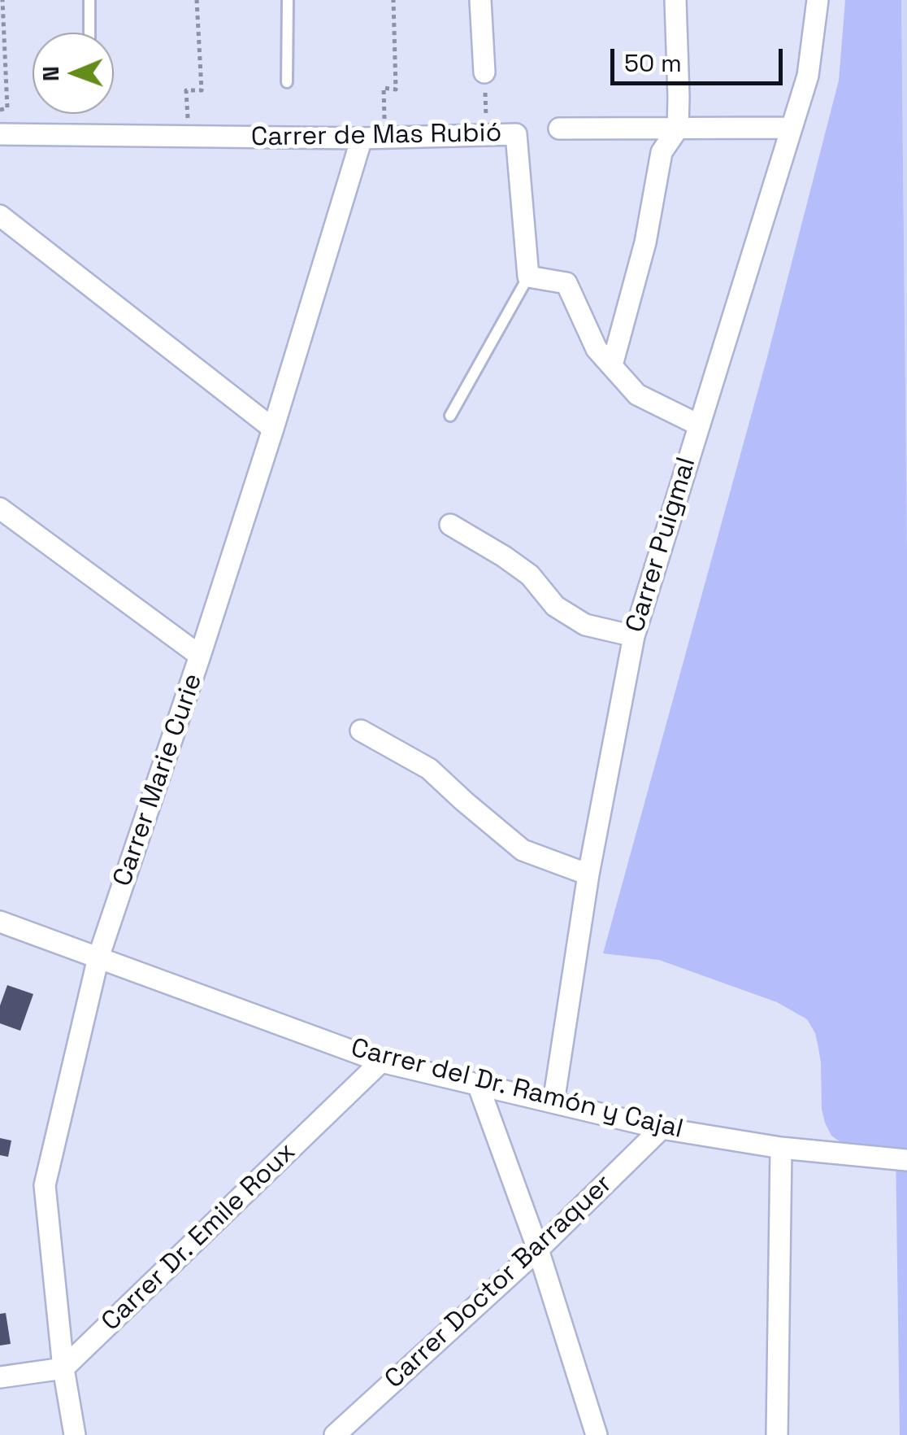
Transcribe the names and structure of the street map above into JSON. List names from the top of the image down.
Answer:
{
  "streets": {
    "street": [
      "Carrer de Mas Rubió",
      "Carrer Puigmal",
      "Carrer Marie Curie",
      "Carrer del Dr. Ramón y Cajal",
      "Carrer Dr. Emile Roux",
      "Carrer Doctor Barraquer"
    ]
  },
  "crossings": [
    ["Carrer de Mas Rubió", "Carrer Marie Curie"],
    ["Carrer Puigmal", "Carrer del Dr. Ramón y Cajal"],
    ["Carrer Marie Curie", "Carrer del Dr. Ramón y Cajal"],
    ["Carrer Marie Curie", "Carrer Dr. Emile Roux"],
    ["Carrer del Dr. Ramón y Cajal", "Carrer Dr. Emile Roux"],
    ["Carrer del Dr. Ramón y Cajal", "Carrer Doctor Barraquer"]
  ],
  "scale_bar": "50 m",
  "north": "left"
}
